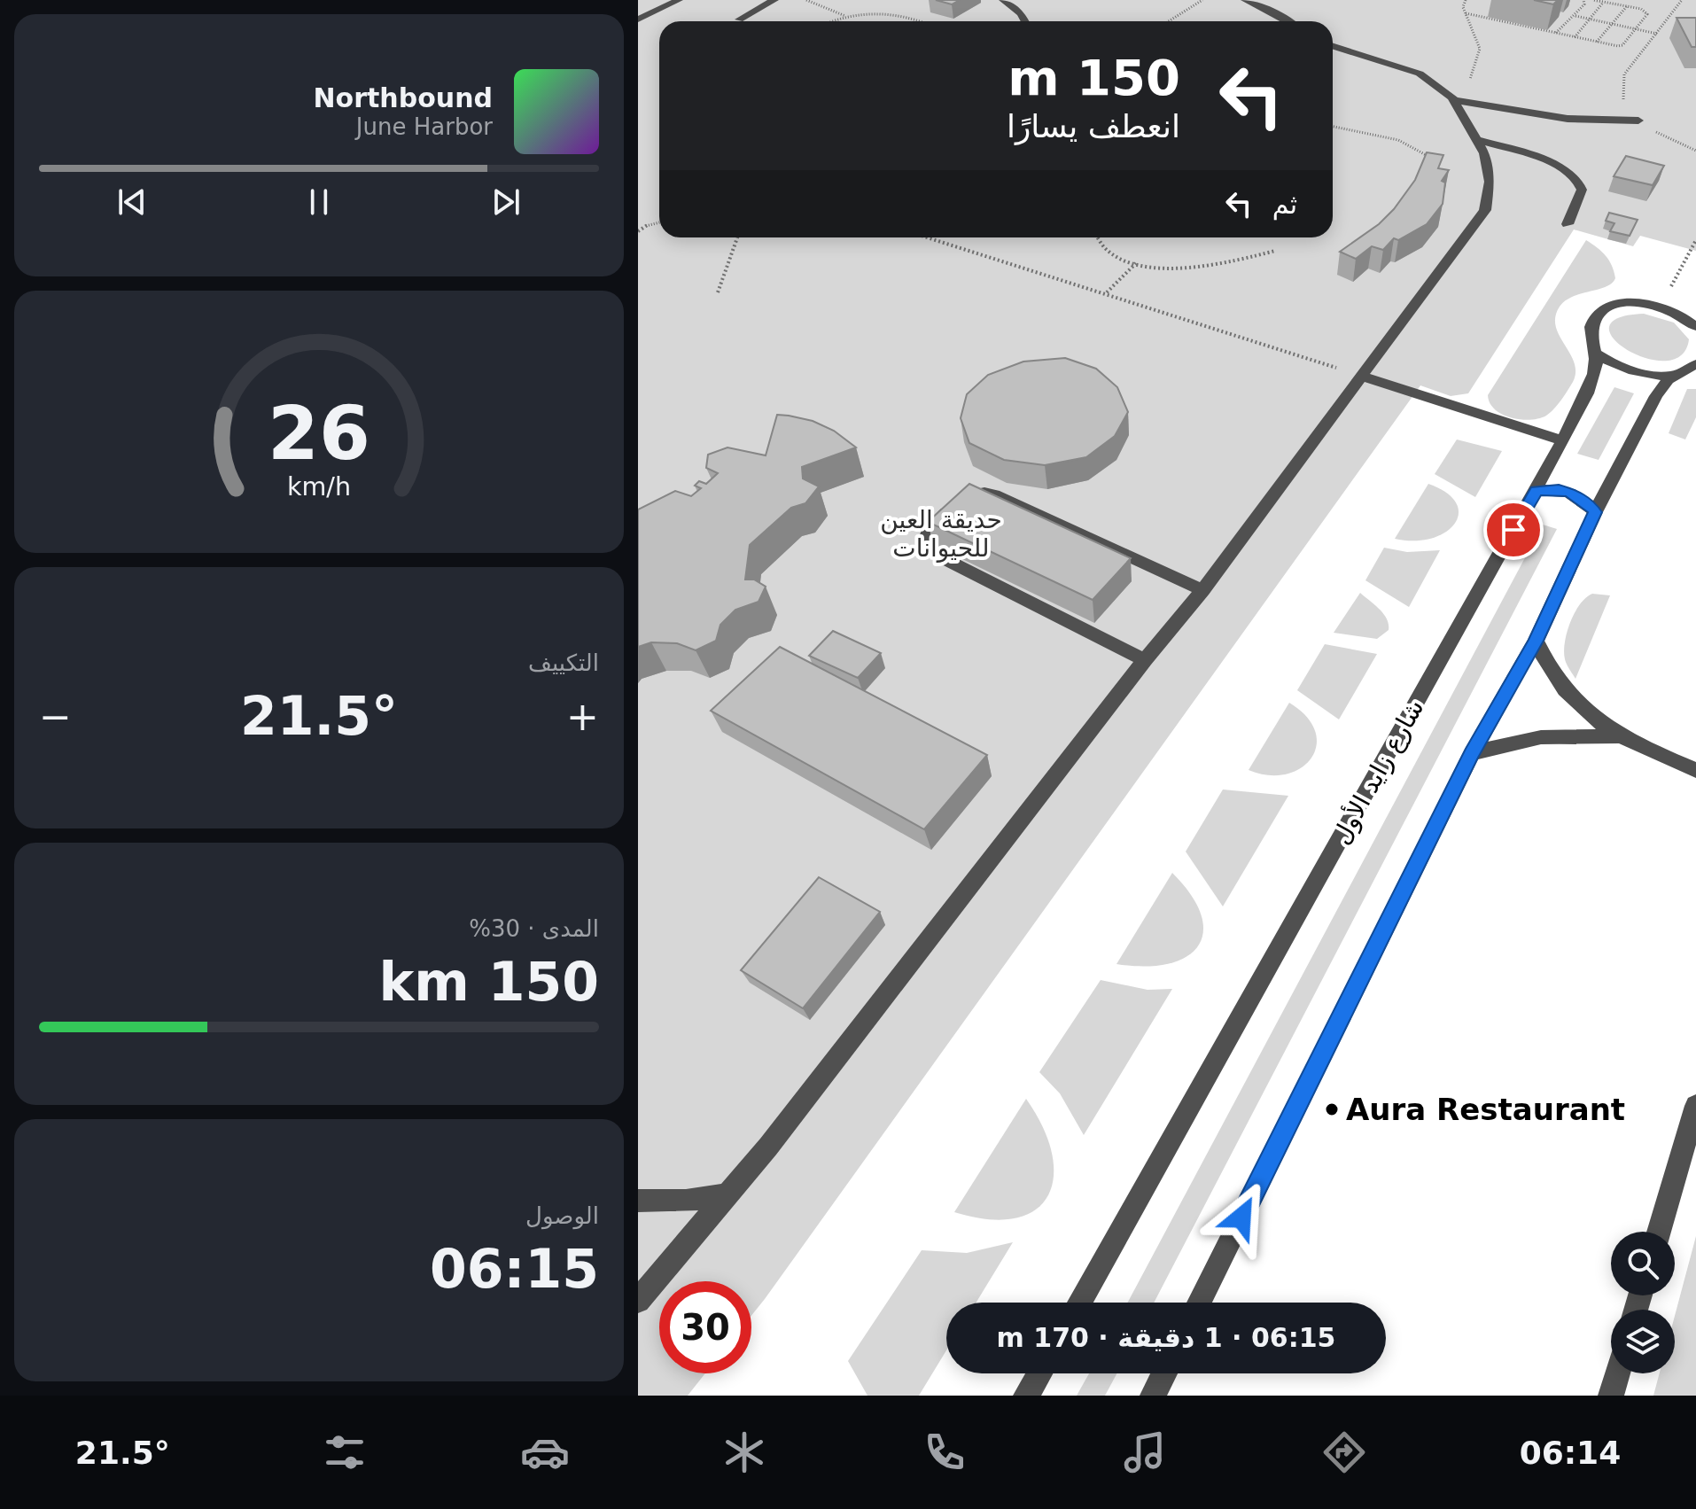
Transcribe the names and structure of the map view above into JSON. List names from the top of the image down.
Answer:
{
  "streets": {
    "street": ["شارع زايد الأول"]
  },
  "parks": ["حديقة العين للحيوانات"],
  "places": ["Aura Restaurant"],
  "page": {
    "turn": ["150 m", "انعطف يسارًا"],
    "song": ["Northbound", "June Harbor"],
    "then": "ثم",
    "tile": [
      "التكييف",
      ["المدى · 30%", "150 km"],
      ["الوصول", "06:15"]
    ],
    "heat": ["−", "21.5°", "+"],
    "limit": "30",
    "trip": "06:15 · 1 دقيقة · 170 m",
    "tabs": ["06:14", "21.5°"],
    "gauge": ["26", "km/h"]
  }
}
